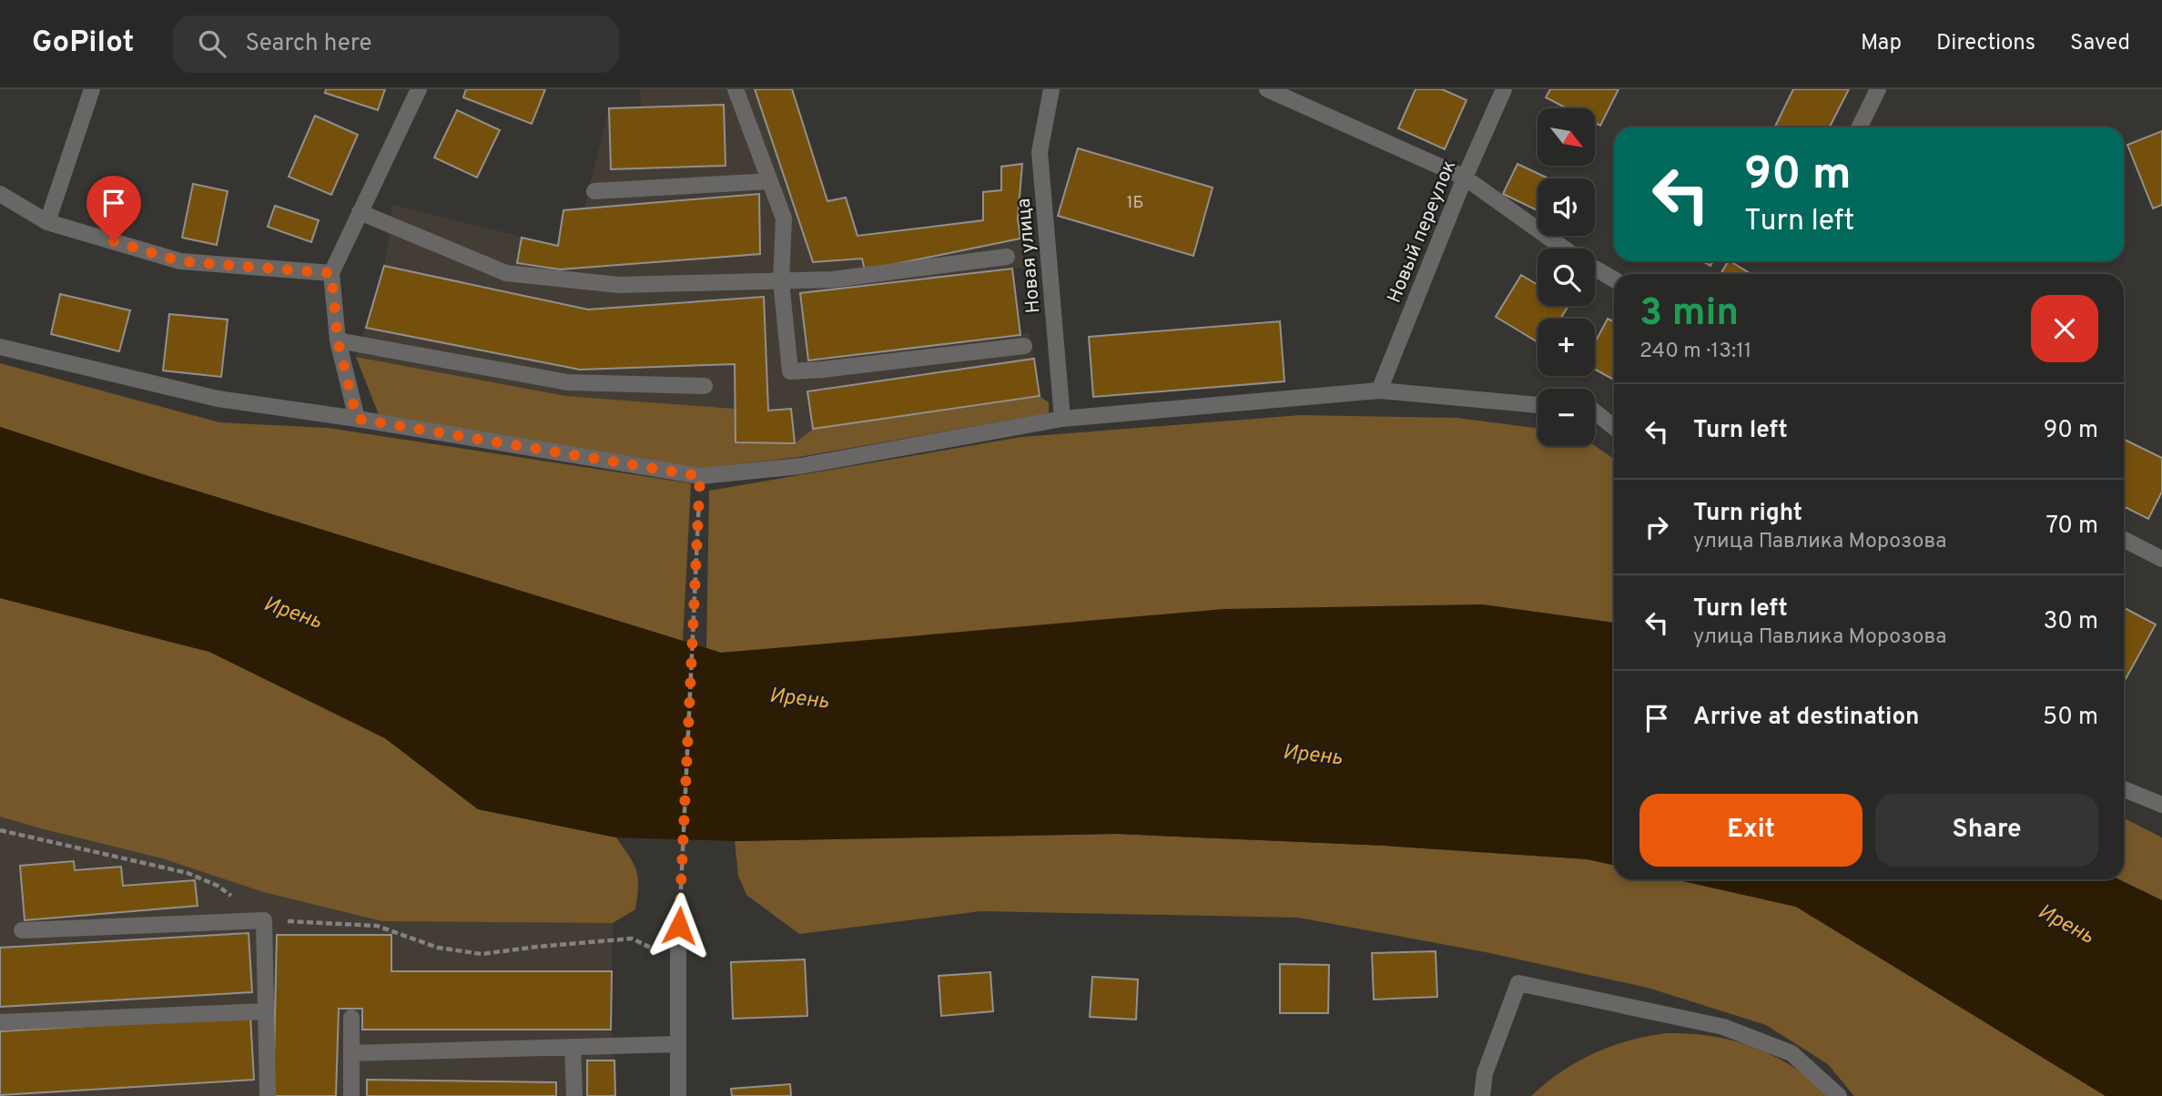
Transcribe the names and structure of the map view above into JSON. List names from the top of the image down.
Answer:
{
  "streets": {
    "street": ["Новый переулок", "Новая улица"]
  },
  "water": ["Ирень"],
  "house_numbers": ["1Б"],
  "north": "bottom right",
  "page": {
    "header": "GoPilot",
    "search": "Search here",
    "nav": ["Map", "Directions", "Saved"],
    "map_buttons": ["+", "−"],
    "turn": ["90 m", "Turn left"],
    "heading": ["3 min", "240 m · 13:11"],
    "list": [
      {
        "name": "Turn left",
        "value": "90 m"
      },
      {
        "name": "Turn right",
        "note": "улица Павлика Морозова",
        "value": "70 m"
      },
      {
        "name": "Turn left",
        "note": "улица Павлика Морозова",
        "value": "30 m"
      },
      {
        "name": "Arrive at destination",
        "value": "50 m"
      }
    ],
    "buttons": ["Exit", "Share"]
  }
}
